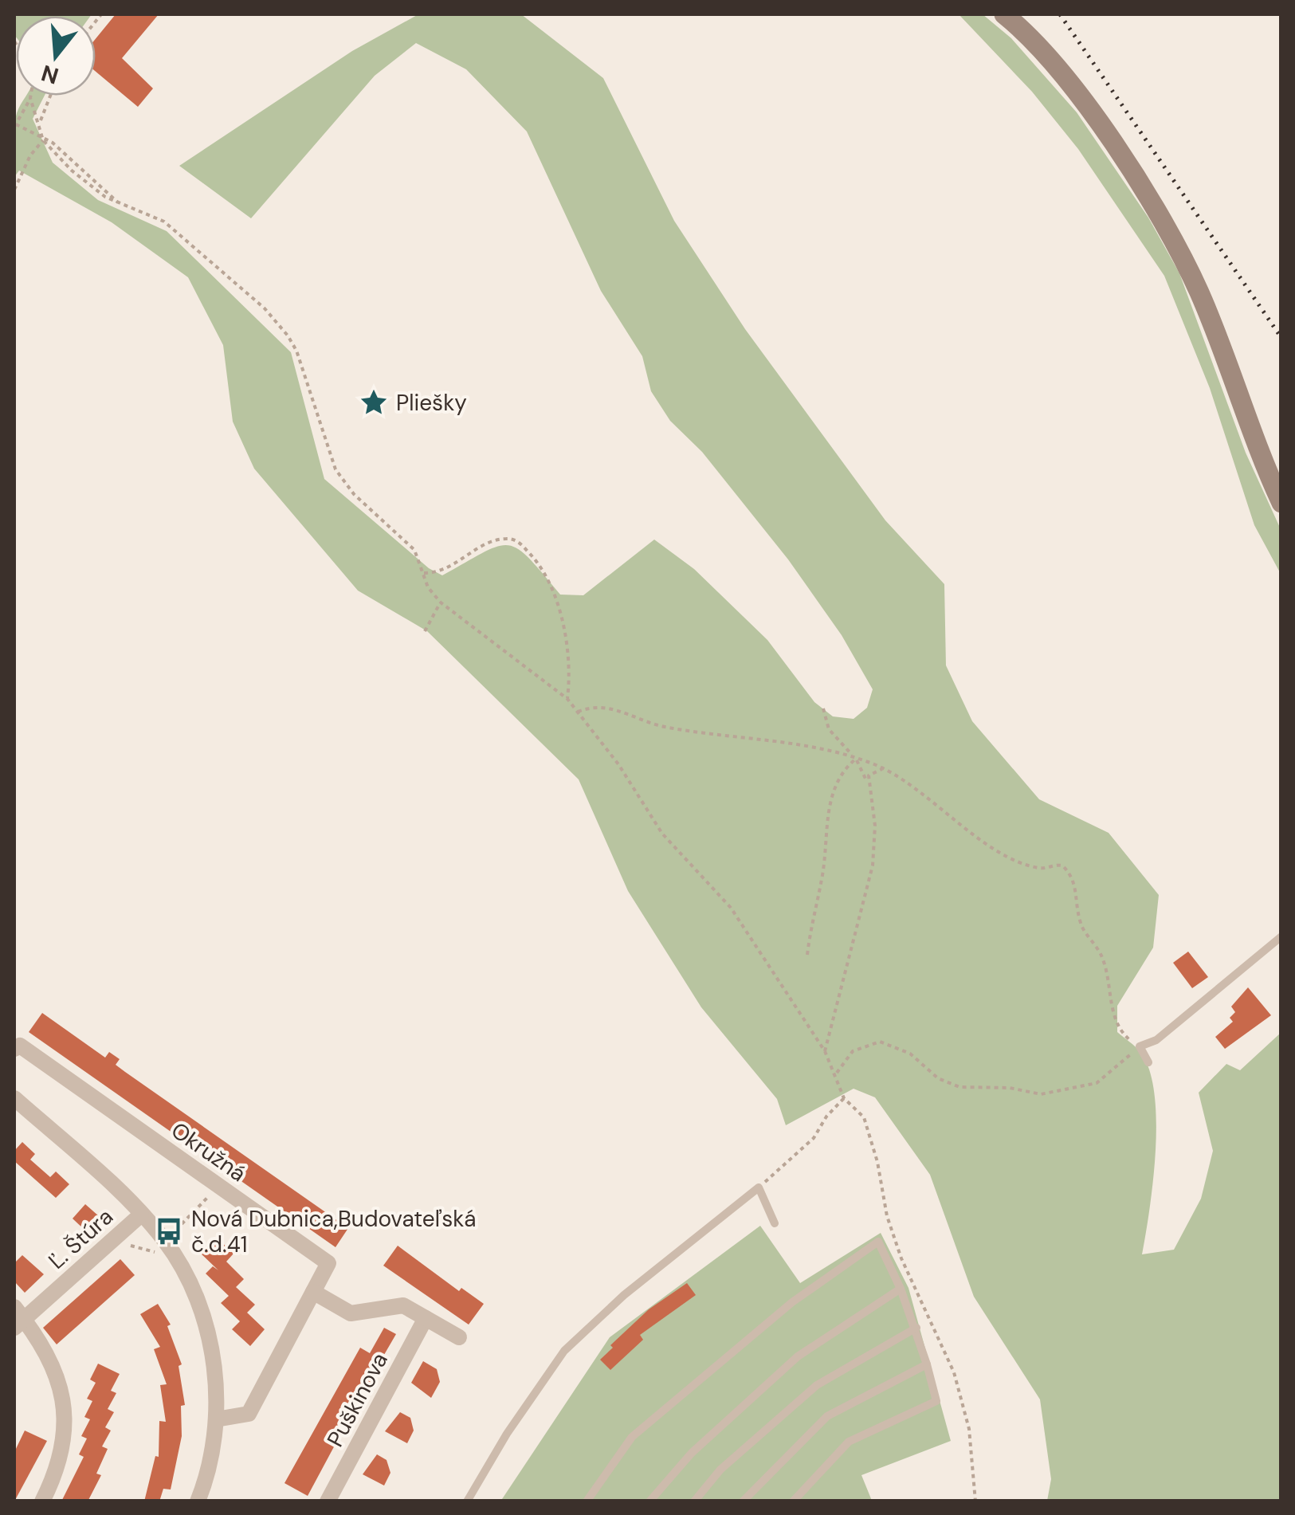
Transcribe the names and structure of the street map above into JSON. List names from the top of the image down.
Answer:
{
  "streets": {
    "street": ["Okružná", "Ľ. Štúra", "Puškinova"]
  },
  "places": {
    "place": ["Pliešky"],
    "bus stop": ["Nová Dubnica,Budovateľská č.d.41"]
  },
  "north": "bottom"
}
